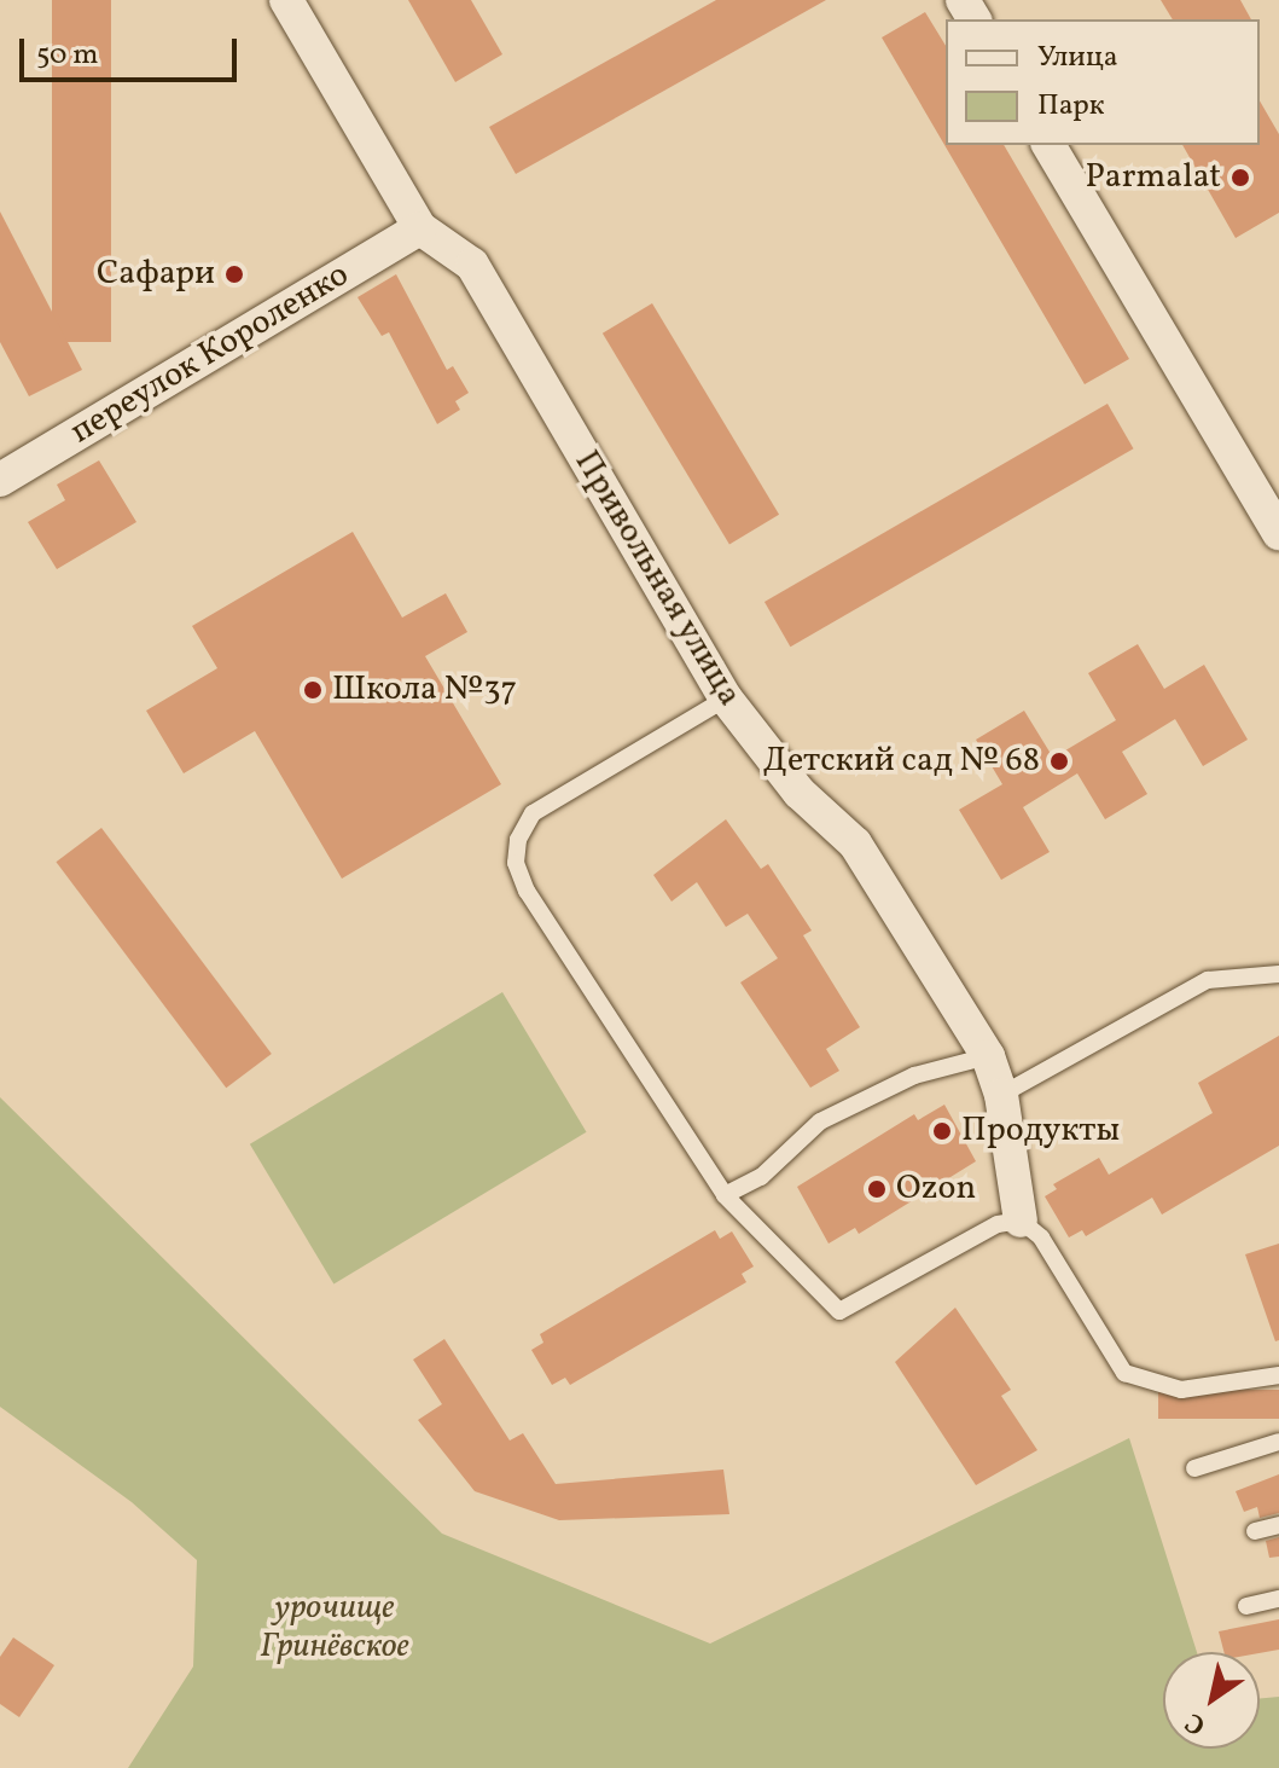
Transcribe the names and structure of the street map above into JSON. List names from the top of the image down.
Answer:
{
  "streets": {
    "street": ["переулок Короленко", "Привольная улица"]
  },
  "crossings": [
    ["переулок Короленко", "Привольная улица"]
  ],
  "parks": ["урочище Гринёвское"],
  "places": [
    "Parmalat",
    "Сафари",
    "Школа №37",
    "Детский сад № 68",
    "Продукты",
    "Ozon"
  ],
  "legend": ["Улица", "Парк"],
  "scale_bar": "50 m",
  "north": "bottom left"
}
